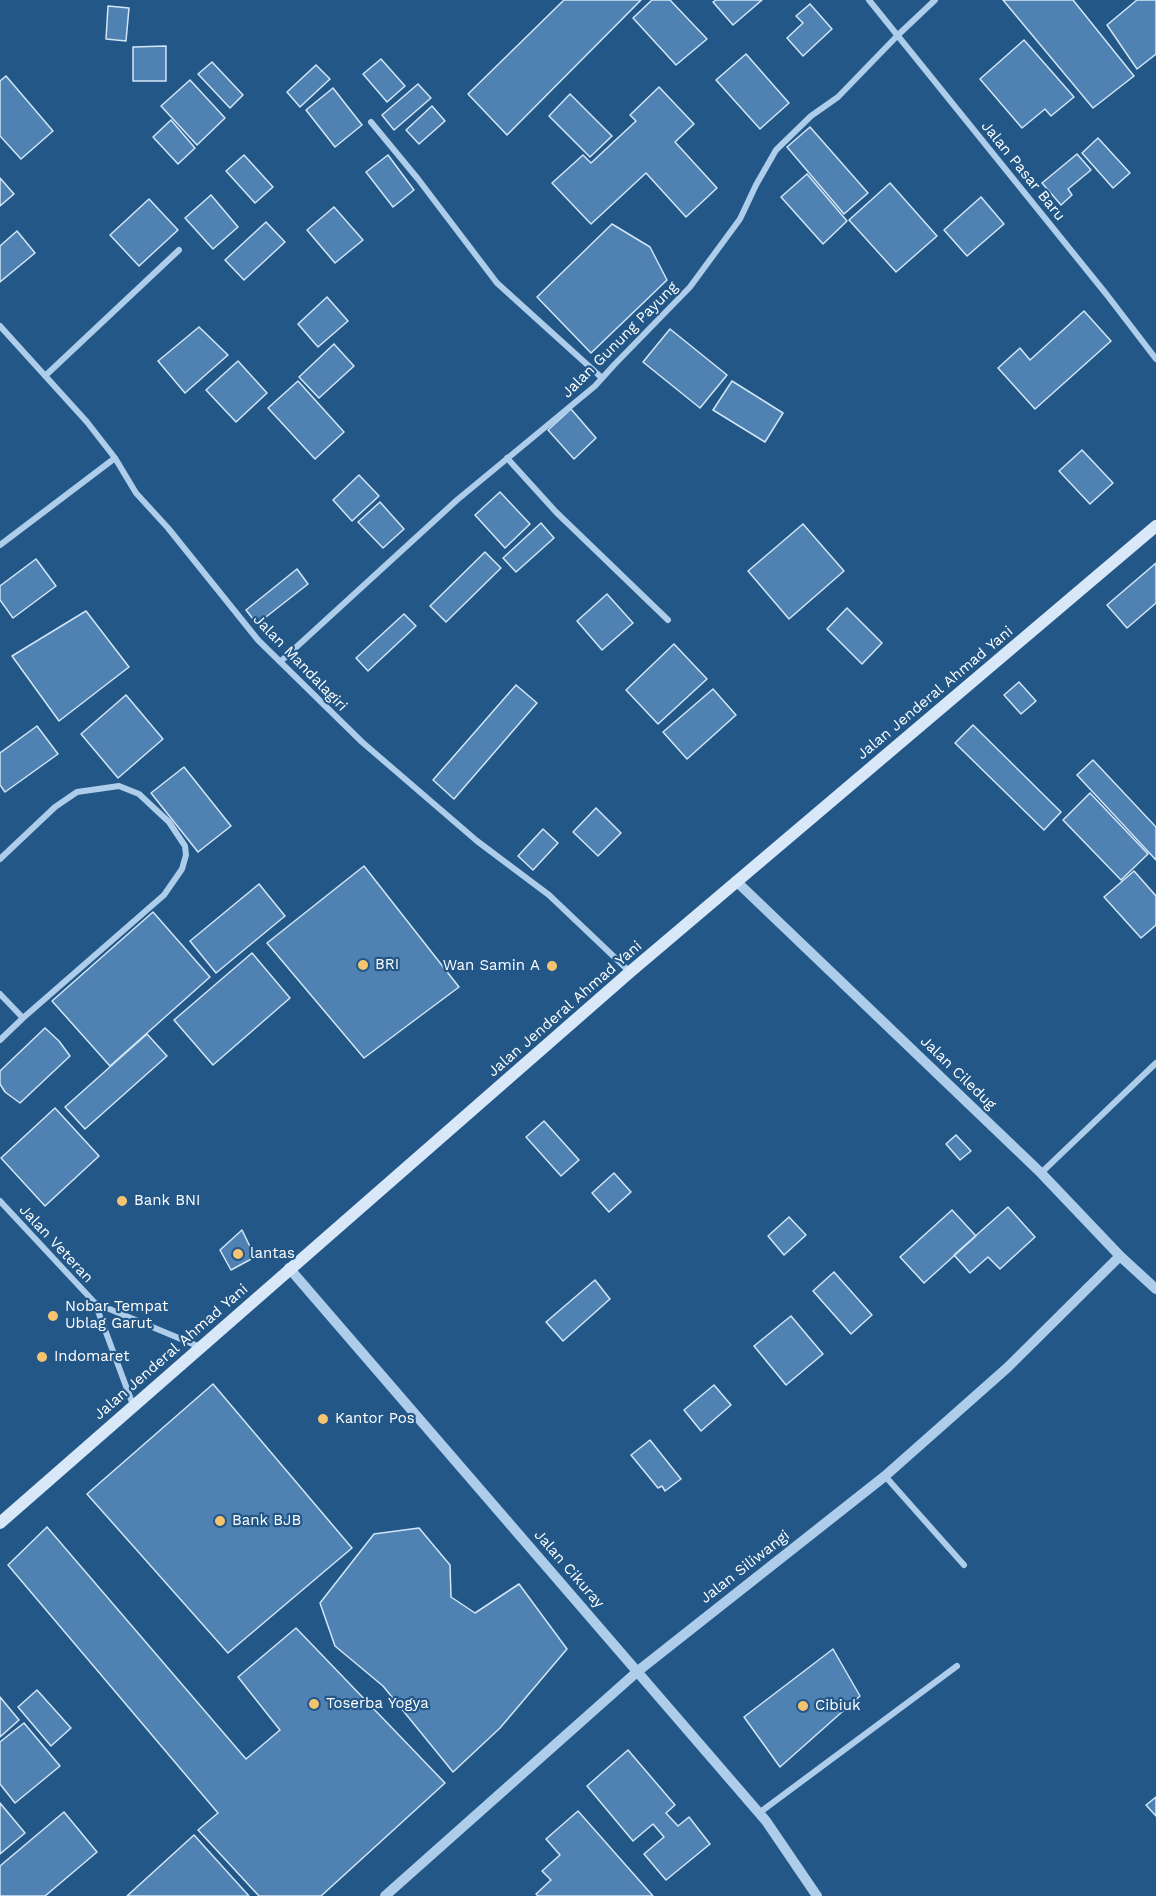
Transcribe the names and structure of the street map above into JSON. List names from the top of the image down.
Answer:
{
  "streets": {
    "main road": ["Jalan Jenderal Ahmad Yani"],
    "street": [
      "Jalan Pasar Baru",
      "Jalan Gunung Payung",
      "Jalan Mandalagiri",
      "Jalan Ciledug",
      "Jalan Veteran",
      "Jalan Siliwangi",
      "Jalan Cikuray"
    ]
  },
  "crossings": [
    ["Jalan Pasar Baru", "Jalan Gunung Payung"],
    ["Jalan Gunung Payung", "Jalan Mandalagiri"],
    ["Jalan Mandalagiri", "Jalan Jenderal Ahmad Yani"],
    ["Jalan Jenderal Ahmad Yani", "Jalan Ciledug"],
    ["Jalan Jenderal Ahmad Yani", "Jalan Veteran"],
    ["Jalan Jenderal Ahmad Yani", "Jalan Cikuray"],
    ["Jalan Ciledug", "Jalan Siliwangi"],
    ["Jalan Siliwangi", "Jalan Cikuray"]
  ],
  "places": [
    "BRI",
    "Wan Samin A",
    "Bank BNI",
    "lantas",
    "Nobar Tempat Ublag Garut",
    "Indomaret",
    "Kantor Pos",
    "Bank BJB",
    "Toserba Yogya",
    "Cibiuk"
  ]
}
